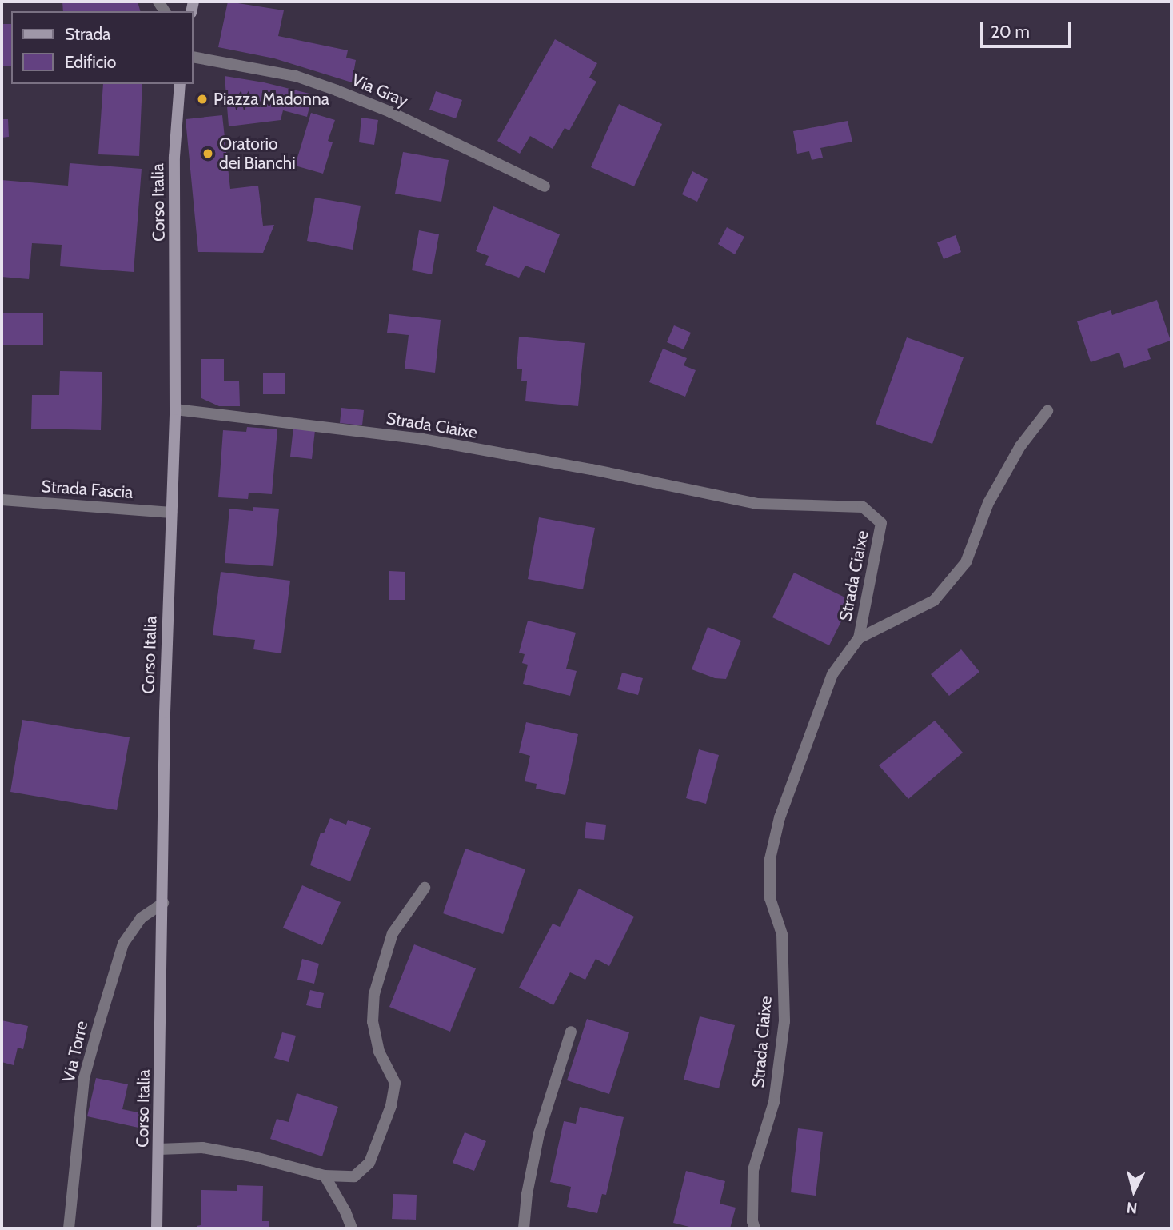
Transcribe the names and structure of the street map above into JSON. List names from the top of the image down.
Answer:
{
  "streets": {
    "main road": ["Corso Italia"],
    "street": [
      "Via Gray",
      "Strada Ciaixe",
      "Strada Fascia",
      "Via Torre"
    ]
  },
  "crossings": [
    ["Corso Italia", "Strada Ciaixe"],
    ["Corso Italia", "Strada Fascia"],
    ["Corso Italia", "Via Torre"]
  ],
  "places": ["Piazza Madonna", "Oratorio dei Bianchi"],
  "legend": ["Strada", "Edificio"],
  "scale_bar": "20 m",
  "north": "bottom"
}
